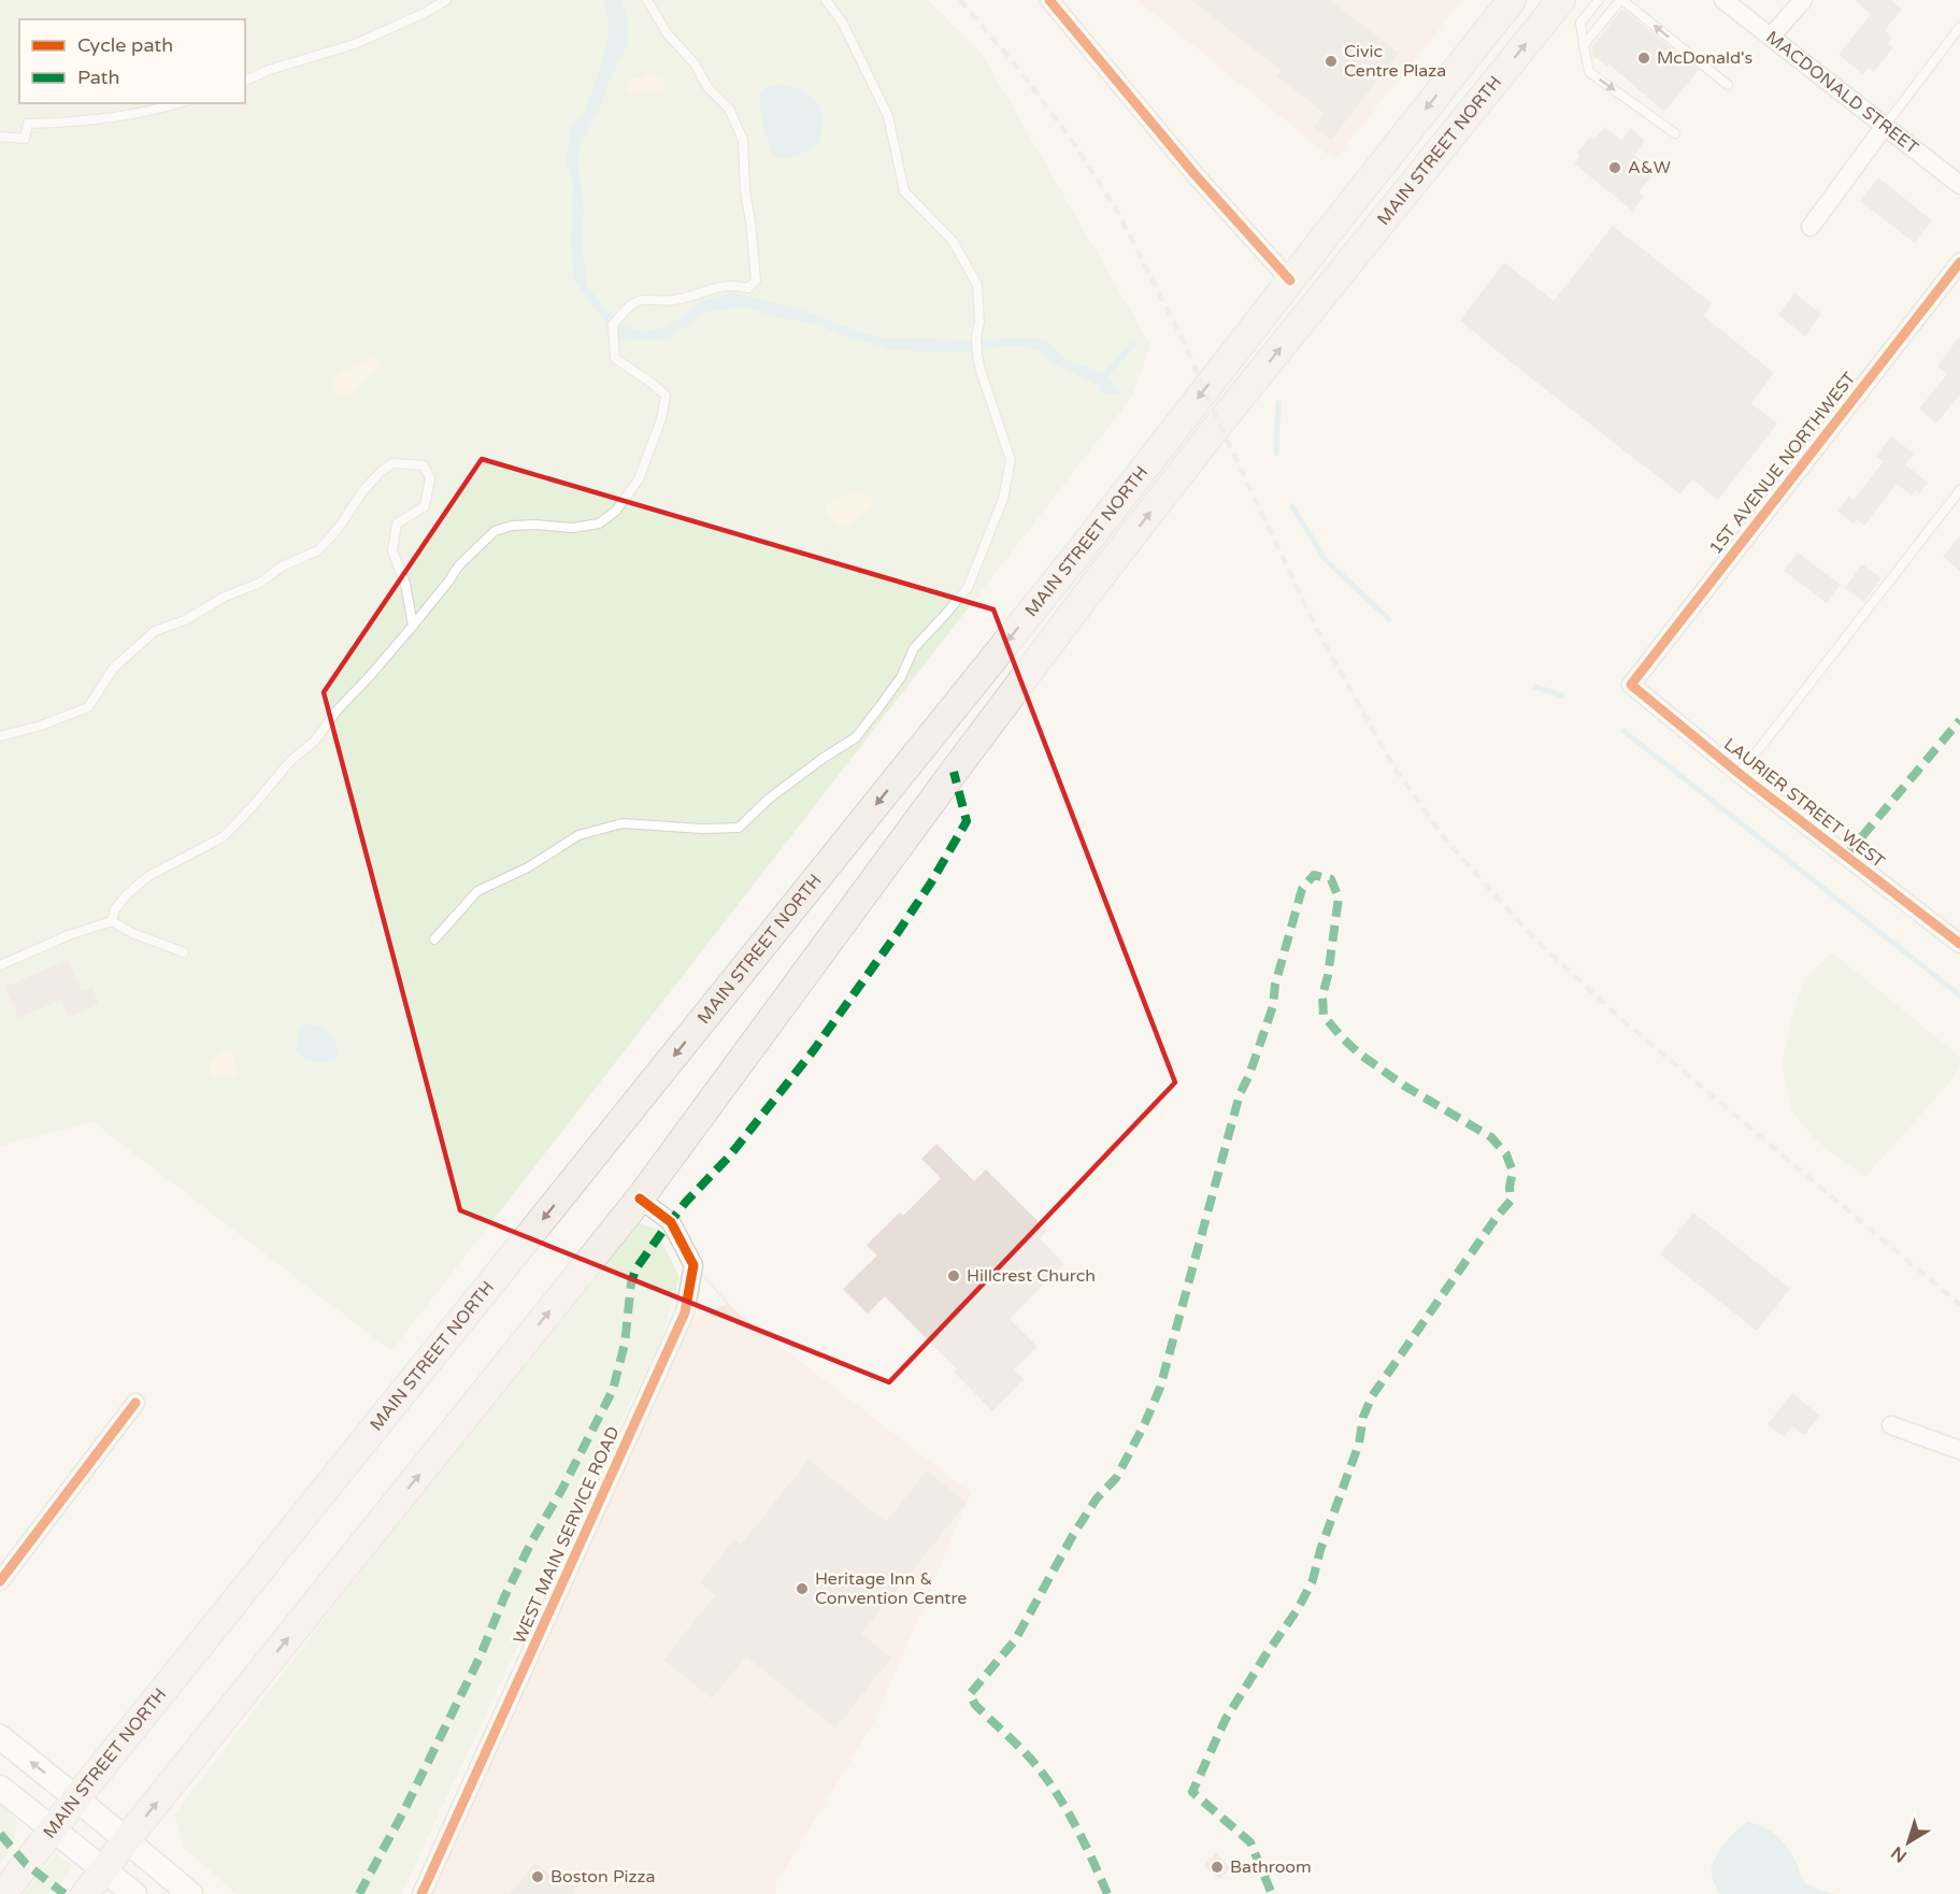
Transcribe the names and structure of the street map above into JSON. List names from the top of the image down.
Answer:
{
  "streets": {
    "main road": ["MAIN STREET NORTH"],
    "street": [
      "MACDONALD STREET",
      "1ST AVENUE NORTHWEST",
      "LAURIER STREET WEST",
      "WEST MAIN SERVICE ROAD"
    ]
  },
  "crossings": [
    ["MAIN STREET NORTH", "WEST MAIN SERVICE ROAD"],
    ["1ST AVENUE NORTHWEST", "LAURIER STREET WEST"]
  ],
  "places": [
    "McDonald's",
    "Civic Centre Plaza",
    "A&W",
    "Hillcrest Church",
    "Heritage Inn & Convention Centre",
    "Bathroom",
    "Boston Pizza"
  ],
  "legend": ["Cycle path", "Path"],
  "north": "bottom left"
}
